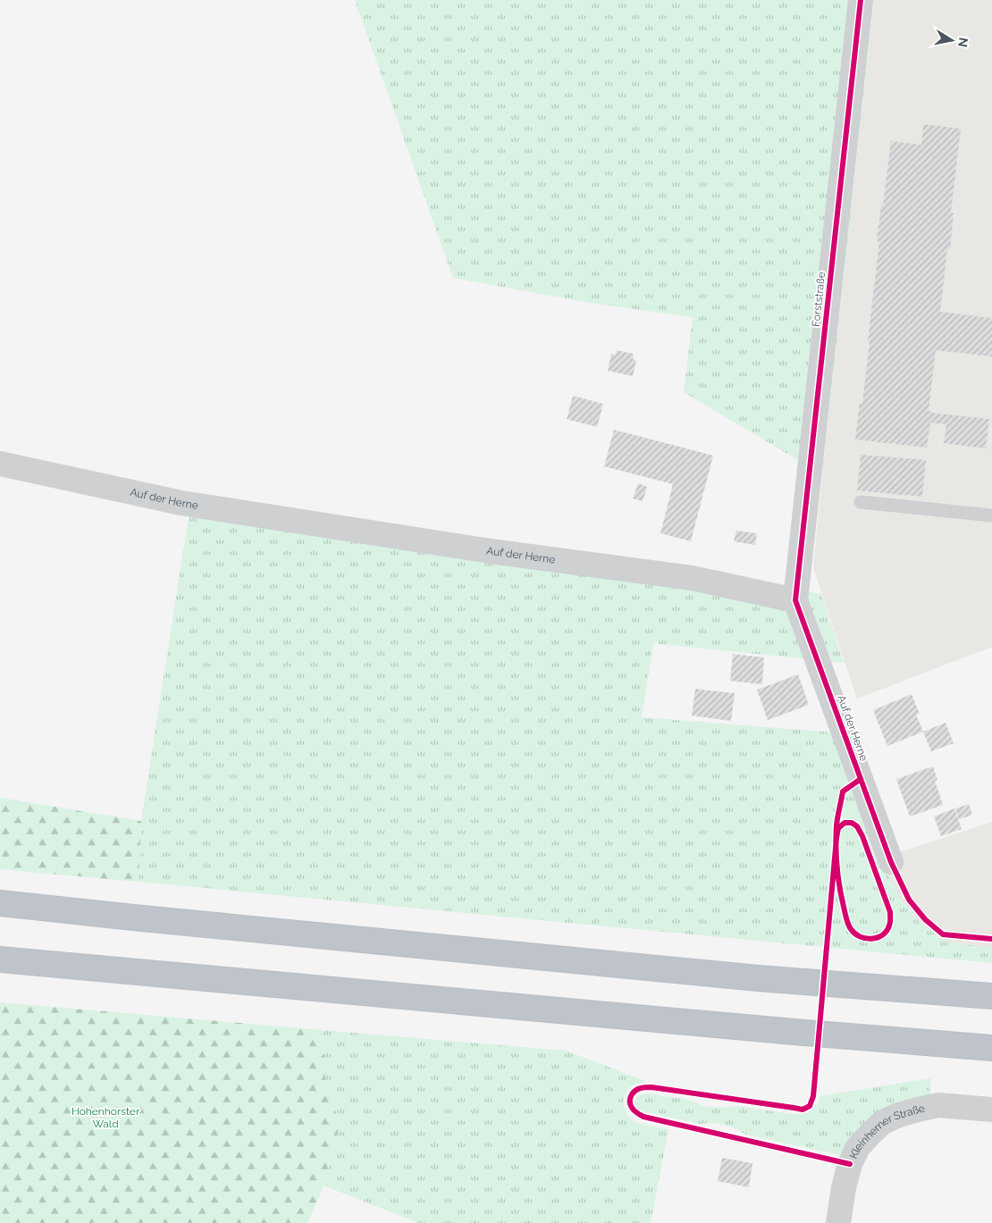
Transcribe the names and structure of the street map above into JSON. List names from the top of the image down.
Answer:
{
  "streets": {
    "street": ["Forststraße", "Auf der Herne", "Kleinherner Straße"]
  },
  "crossings": [
    ["Forststraße", "Auf der Herne"]
  ],
  "parks": ["Hohenhorster Wald"],
  "north": "right"
}
